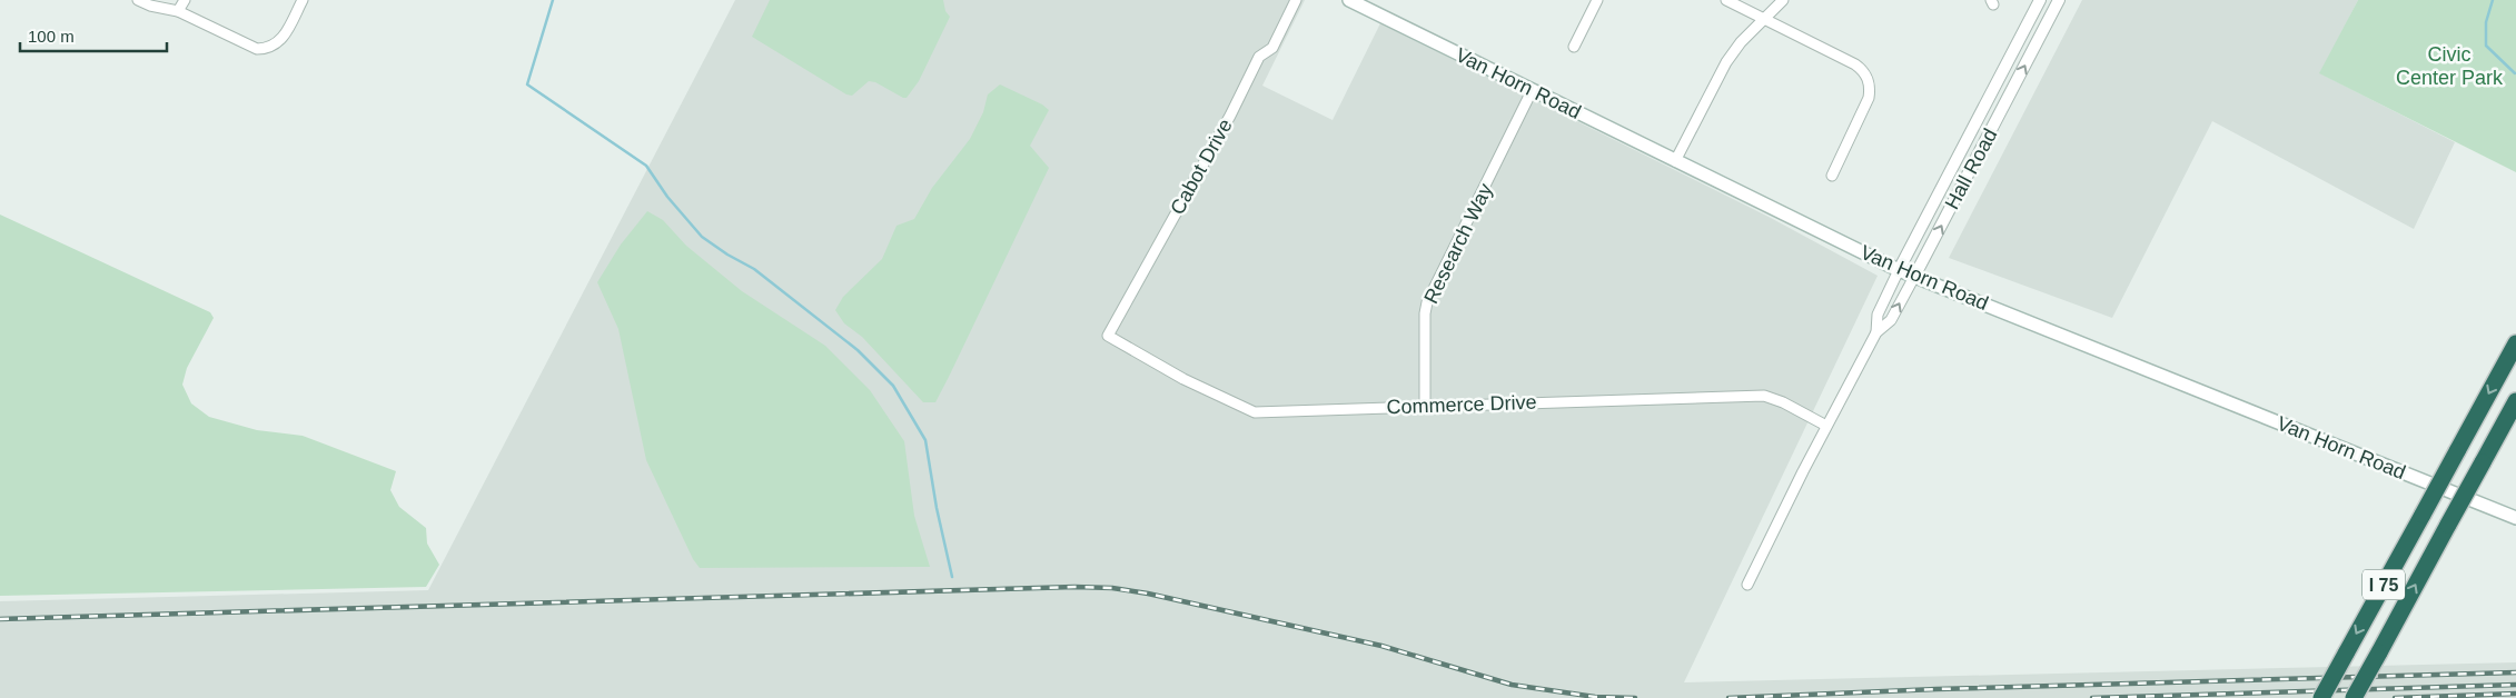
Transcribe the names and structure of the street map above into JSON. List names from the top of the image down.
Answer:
{
  "streets": {
    "highway": ["I 75"],
    "main road": ["Van Horn Road"],
    "street": [
      "Cabot Drive",
      "Hall Road",
      "Research Way",
      "Commerce Drive"
    ]
  },
  "crossings": [
    ["Van Horn Road", "Hall Road"],
    ["Van Horn Road", "Research Way"],
    ["Cabot Drive", "Commerce Drive"],
    ["Hall Road", "Commerce Drive"],
    ["Research Way", "Commerce Drive"]
  ],
  "parks": ["Civic Center Park"],
  "scale_bar": "100 m"
}
